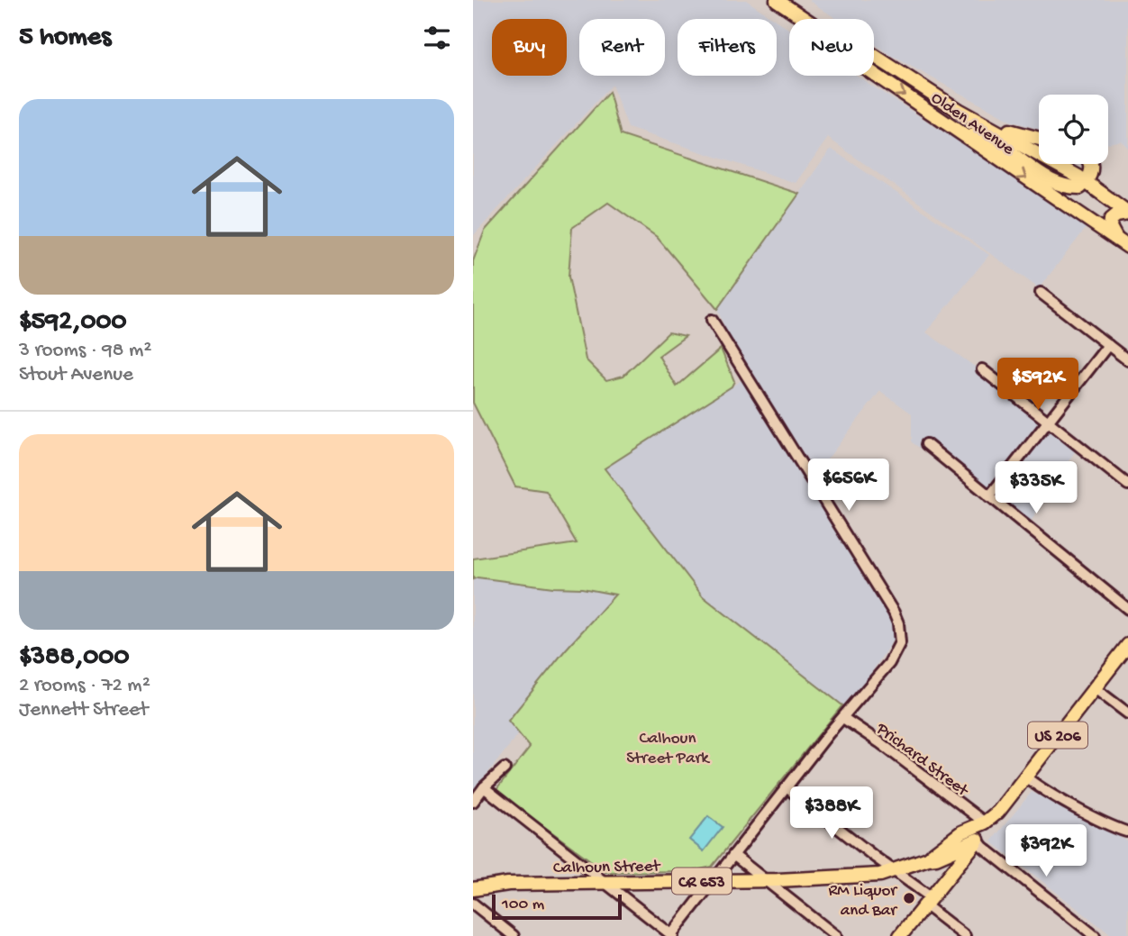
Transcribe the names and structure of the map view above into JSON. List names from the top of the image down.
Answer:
{
  "streets": {
    "main road": [
      "Olden Avenue",
      "US 206",
      "Calhoun Street",
      "CR 653"
    ],
    "street": ["Prichard Street"]
  },
  "crossings": [
    ["US 206", "Prichard Street"],
    ["US 206", "Calhoun Street"],
    ["Prichard Street", "Calhoun Street"]
  ],
  "parks": ["Calhoun Street Park"],
  "places": ["RM Liquor and Bar"],
  "scale_bar": "100 m",
  "page": {
    "heading": "5 homes",
    "chip": [
      "Buy",
      "Rent",
      "Filters",
      "New"
    ],
    "list": [
      {
        "name": "$592,000",
        "note": "3 rooms · 98 m² · Stout Avenue"
      },
      {
        "name": "$388,000",
        "note": "2 rooms · 72 m² · Jennett Street"
      }
    ],
    "price": [
      "$592K",
      "$656K",
      "$335K",
      "$388K",
      "$392K"
    ],
    "scale": "100 m"
  }
}
